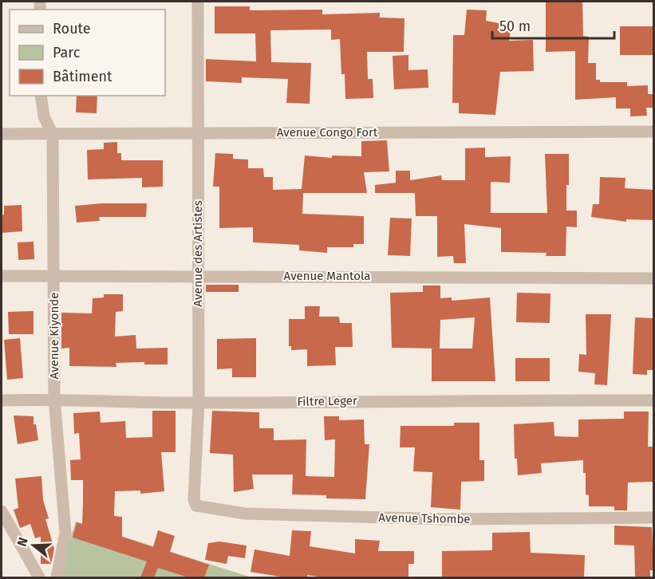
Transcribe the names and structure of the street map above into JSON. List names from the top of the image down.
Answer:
{
  "streets": {
    "street": [
      "Avenue Congo Fort",
      "Avenue des Artistes",
      "Avenue Mantola",
      "Avenue Kiyonde",
      "Filtre Leger",
      "Avenue Tshombe"
    ]
  },
  "crossings": [
    ["Avenue Congo Fort", "Avenue des Artistes"],
    ["Avenue Congo Fort", "Avenue Kiyonde"],
    ["Avenue des Artistes", "Avenue Mantola"],
    ["Avenue des Artistes", "Filtre Leger"],
    ["Avenue des Artistes", "Avenue Tshombe"],
    ["Avenue Mantola", "Avenue Kiyonde"],
    ["Avenue Kiyonde", "Filtre Leger"]
  ],
  "legend": ["Route", "Parc", "Bâtiment"],
  "scale_bar": "50 m",
  "north": "left"
}
